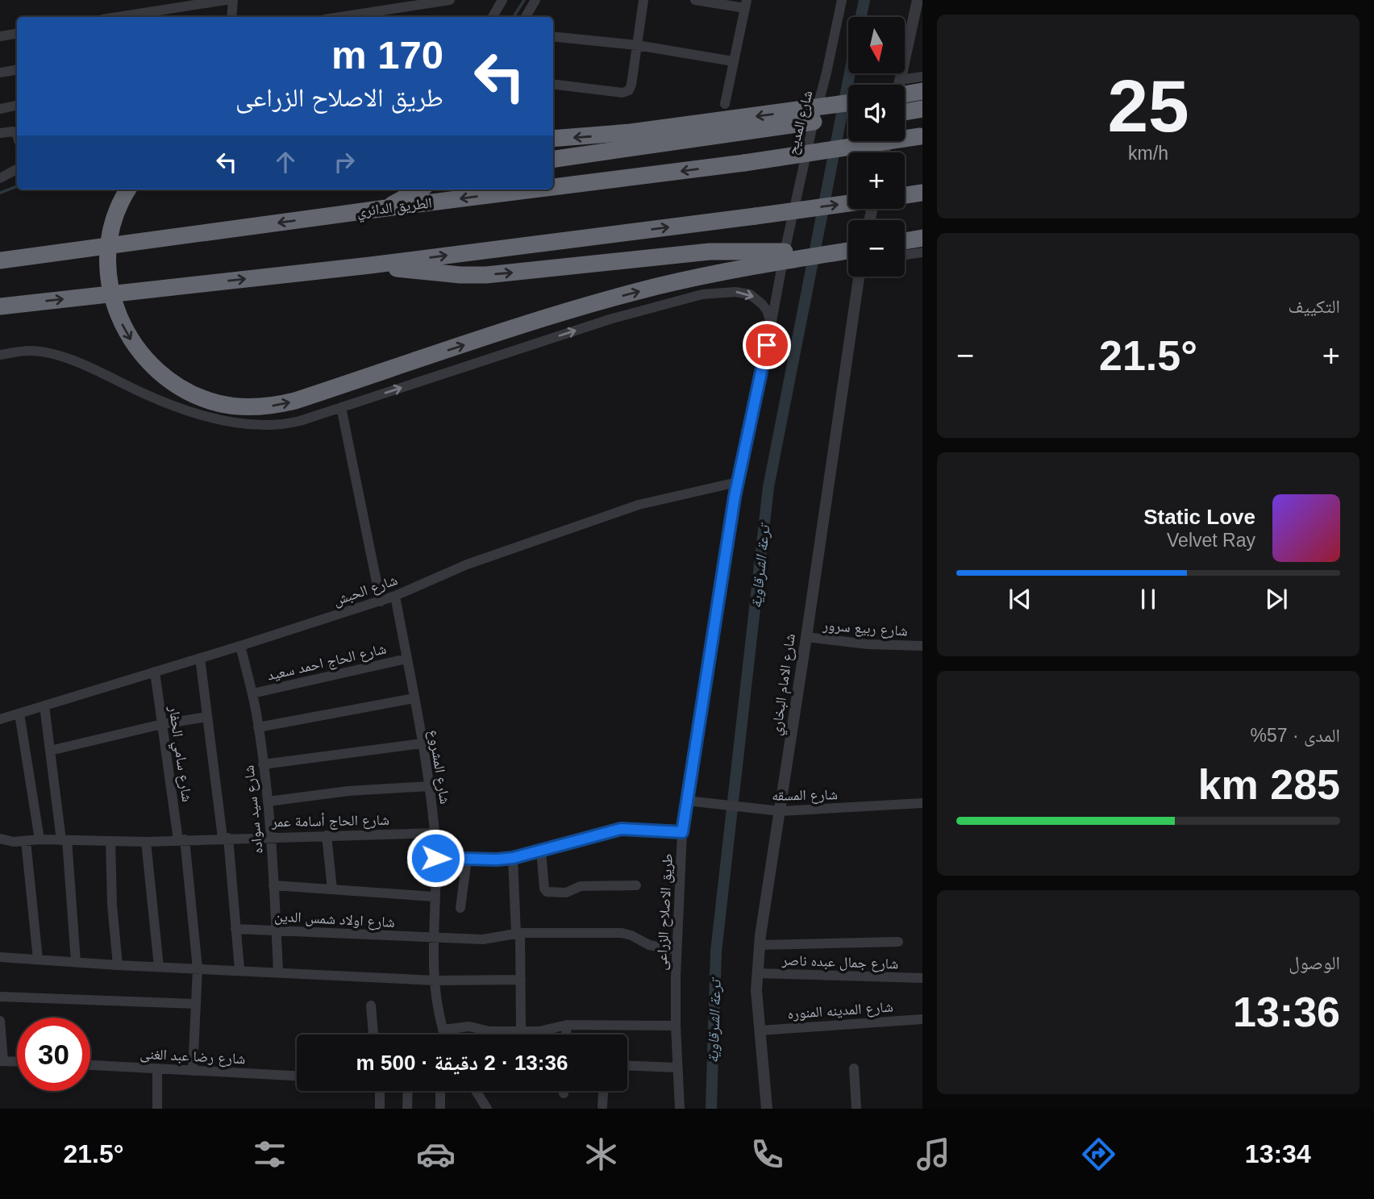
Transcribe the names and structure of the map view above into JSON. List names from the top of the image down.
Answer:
{
  "streets": {
    "highway": ["الطريق الدائري"],
    "street": [
      "شارع المديح",
      "شارع الحبش",
      "شارع ربيع سرور",
      "شارع الحاج احمد سعيد",
      "شارع الامام البخاري",
      "شارع سامي الحفار",
      "شارع المشروع",
      "شارع المسقه",
      "شارع سيد سواده",
      "شارع الحاج أسامة عمر",
      "طريق الاصلاح الزراعى",
      "شارع اولاد شمس الدين",
      "شارع جمال عبده ناصر",
      "شارع المدينه المنوره",
      "شارع رضا عبد الغنى"
    ]
  },
  "crossings": [
    ["شارع المديح", "طريق الاصلاح الزراعى"],
    ["شارع الحبش", "شارع سامي الحفار"],
    ["شارع الحبش", "شارع المشروع"],
    ["شارع الحبش", "شارع سيد سواده"],
    ["شارع الحبش", "طريق الاصلاح الزراعى"],
    ["شارع ربيع سرور", "شارع الامام البخاري"],
    ["شارع الحاج احمد سعيد", "شارع المشروع"],
    ["شارع الحاج احمد سعيد", "شارع سيد سواده"],
    ["شارع الامام البخاري", "شارع المسقه"],
    ["شارع الامام البخاري", "شارع جمال عبده ناصر"],
    ["شارع الامام البخاري", "شارع المدينه المنوره"],
    ["شارع سامي الحفار", "شارع الحاج أسامة عمر"],
    ["شارع سامي الحفار", "شارع رضا عبد الغنى"],
    ["شارع المشروع", "شارع الحاج أسامة عمر"],
    ["شارع المشروع", "شارع اولاد شمس الدين"],
    ["شارع المسقه", "طريق الاصلاح الزراعى"],
    ["شارع سيد سواده", "شارع الحاج أسامة عمر"],
    ["شارع سيد سواده", "شارع اولاد شمس الدين"],
    ["طريق الاصلاح الزراعى", "شارع اولاد شمس الدين"]
  ],
  "water": ["ترعة الشرقاوية"],
  "north": "bottom",
  "page": {
    "tile": [
      ["25", "km/h"],
      "التكييف",
      ["المدى · 57%", "285 km"],
      ["الوصول", "13:36"]
    ],
    "map_buttons": ["+", "−"],
    "turn": ["170 m", "طريق الاصلاح الزراعى"],
    "heat": ["−", "21.5°", "+"],
    "song": ["Static Love", "Velvet Ray"],
    "limit": "30",
    "trip": "13:36 · 2 دقيقة · 500 m",
    "tabs": ["13:34", "21.5°"]
  }
}
